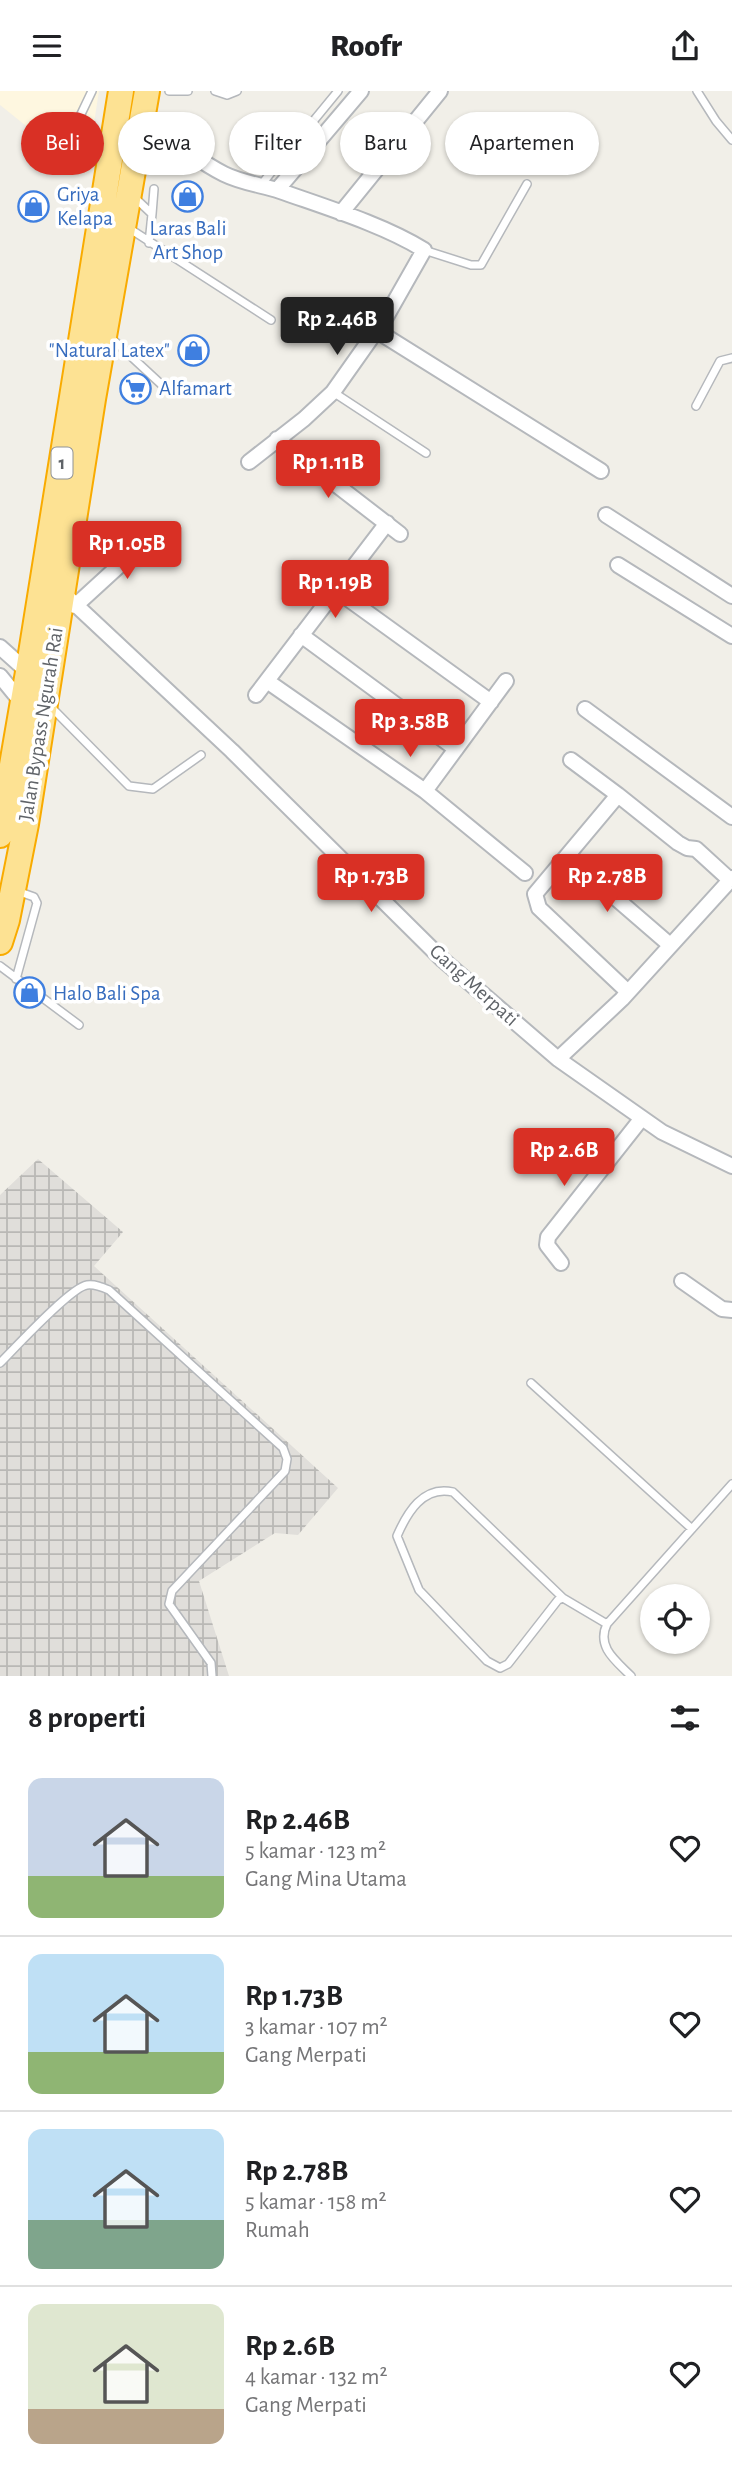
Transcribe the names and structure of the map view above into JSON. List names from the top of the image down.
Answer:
{
  "streets": {
    "highway": ["1", "Jalan Bypass Ngurah Rai"],
    "street": ["Gang Merpati"]
  },
  "crossings": [
    ["Jalan Bypass Ngurah Rai", "Gang Merpati"]
  ],
  "places": {
    "shop": [
      "Laras Bali Art Shop",
      "Griya Kelapa",
      "\"Natural Latex\"",
      "Halo Bali Spa"
    ],
    "supermarket": ["Alfamart"]
  },
  "page": {
    "header": "Roofr",
    "chip": [
      "Beli",
      "Sewa",
      "Filter",
      "Baru",
      "Apartemen"
    ],
    "price": [
      "Rp 2.46B",
      "Rp 1.11B",
      "Rp 1.05B",
      "Rp 1.19B",
      "Rp 3.58B",
      "Rp 1.73B",
      "Rp 2.78B",
      "Rp 2.6B"
    ],
    "heading": "8 properti",
    "list": [
      {
        "name": "Rp 2.46B",
        "note": "5 kamar · 123 m² · Gang Mina Utama"
      },
      {
        "name": "Rp 1.73B",
        "note": "3 kamar · 107 m² · Gang Merpati"
      },
      {
        "name": "Rp 2.78B",
        "note": "5 kamar · 158 m² · Rumah"
      },
      {
        "name": "Rp 2.6B",
        "note": "4 kamar · 132 m² · Gang Merpati"
      }
    ]
  }
}
